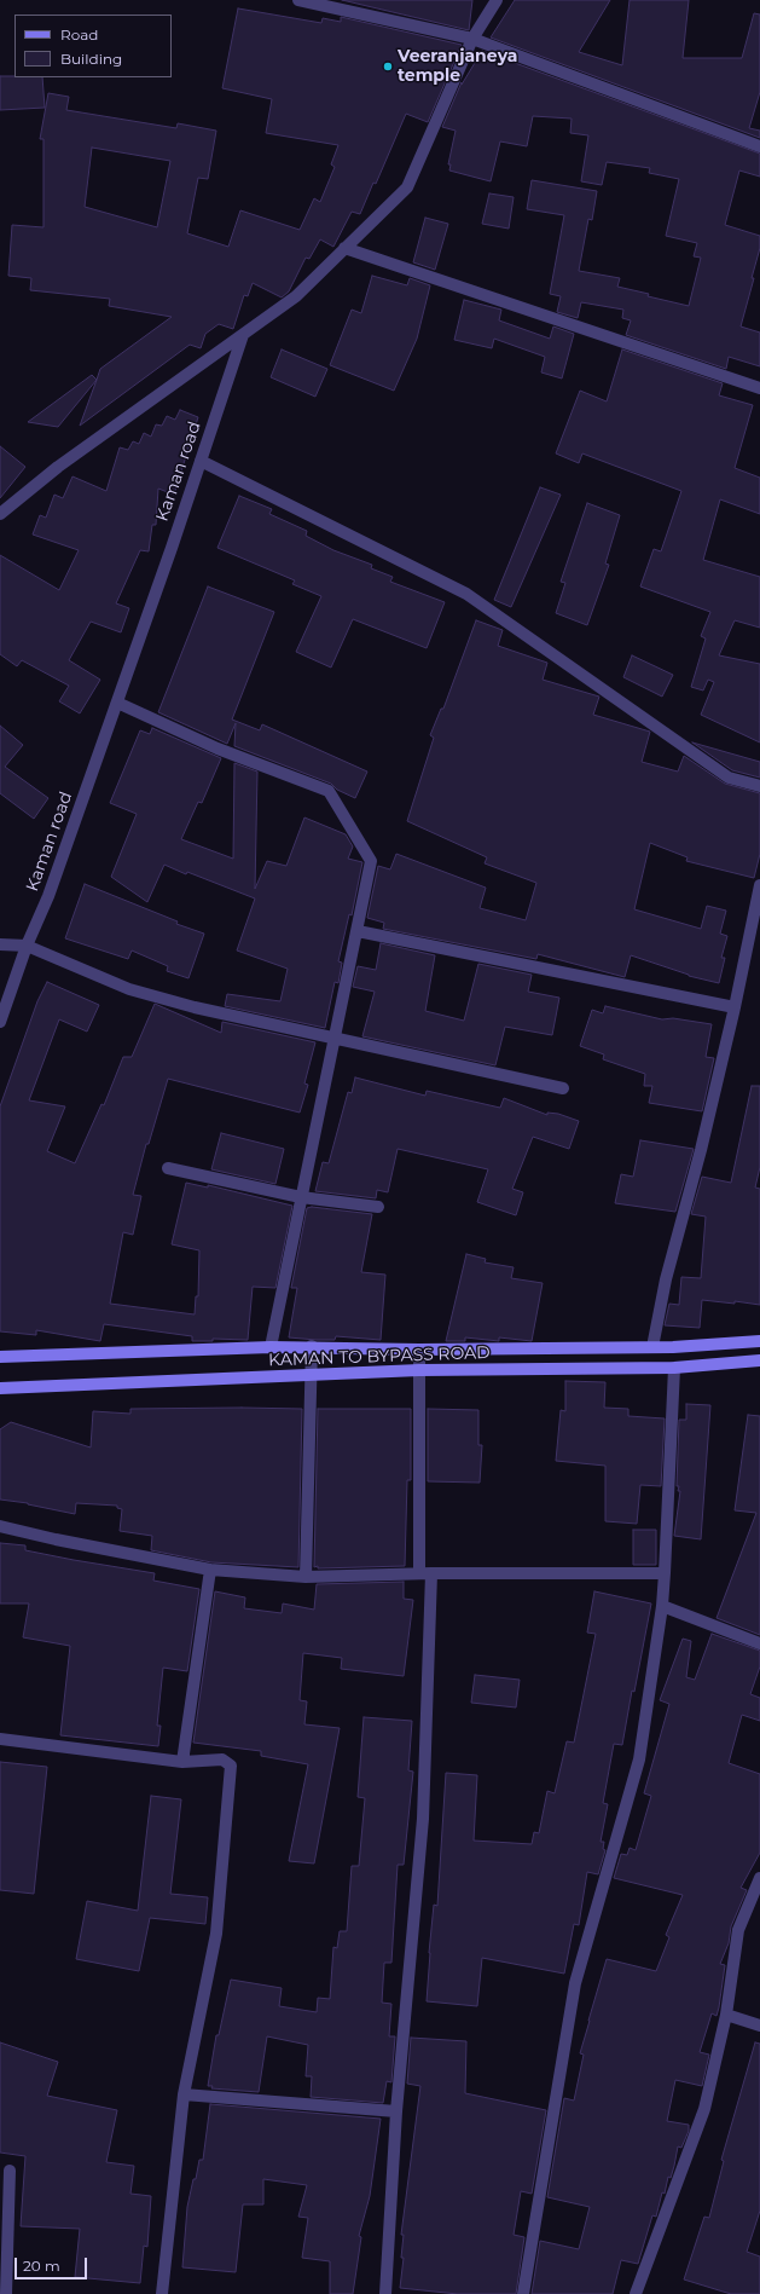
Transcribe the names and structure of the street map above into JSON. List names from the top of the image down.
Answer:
{
  "streets": {
    "street": ["Kaman road", "KAMAN TO BYPASS ROAD"]
  },
  "places": ["Veeranjaneya temple"],
  "legend": ["Road", "Building"],
  "scale_bar": "20 m"
}
